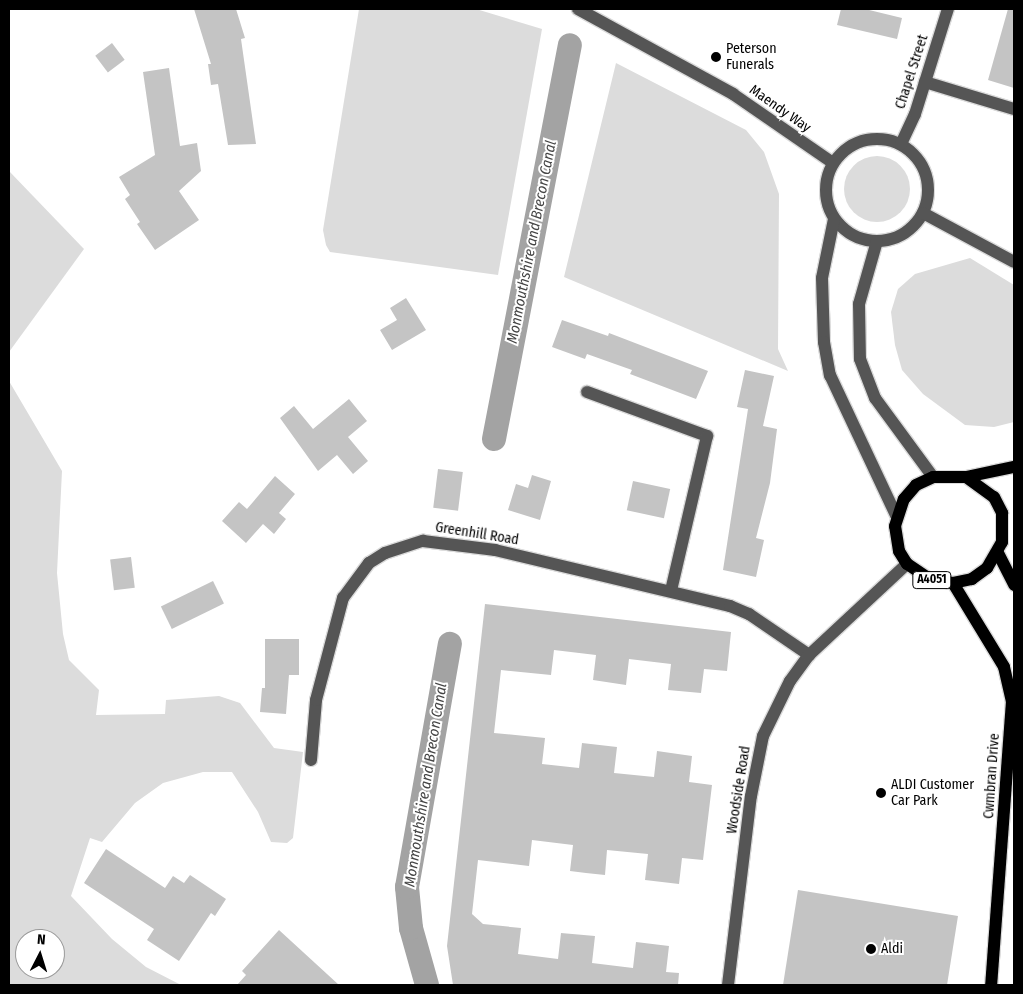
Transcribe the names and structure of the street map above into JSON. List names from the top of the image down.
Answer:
{
  "streets": {
    "main road": ["A4051", "Cwmbran Drive"],
    "street": [
      "Chapel Street",
      "Maendy Way",
      "Greenhill Road",
      "Woodside Road"
    ]
  },
  "crossings": [
    ["Chapel Street", "Maendy Way"],
    ["Greenhill Road", "Woodside Road"],
    ["A4051", "Cwmbran Drive"],
    ["A4051", "Woodside Road"],
    ["Cwmbran Drive", "Woodside Road"]
  ],
  "water": ["Monmouthshire and Brecon Canal"],
  "places": ["Peterson Funerals", "ALDI Customer Car Park", "Aldi"],
  "north": "top"
}
